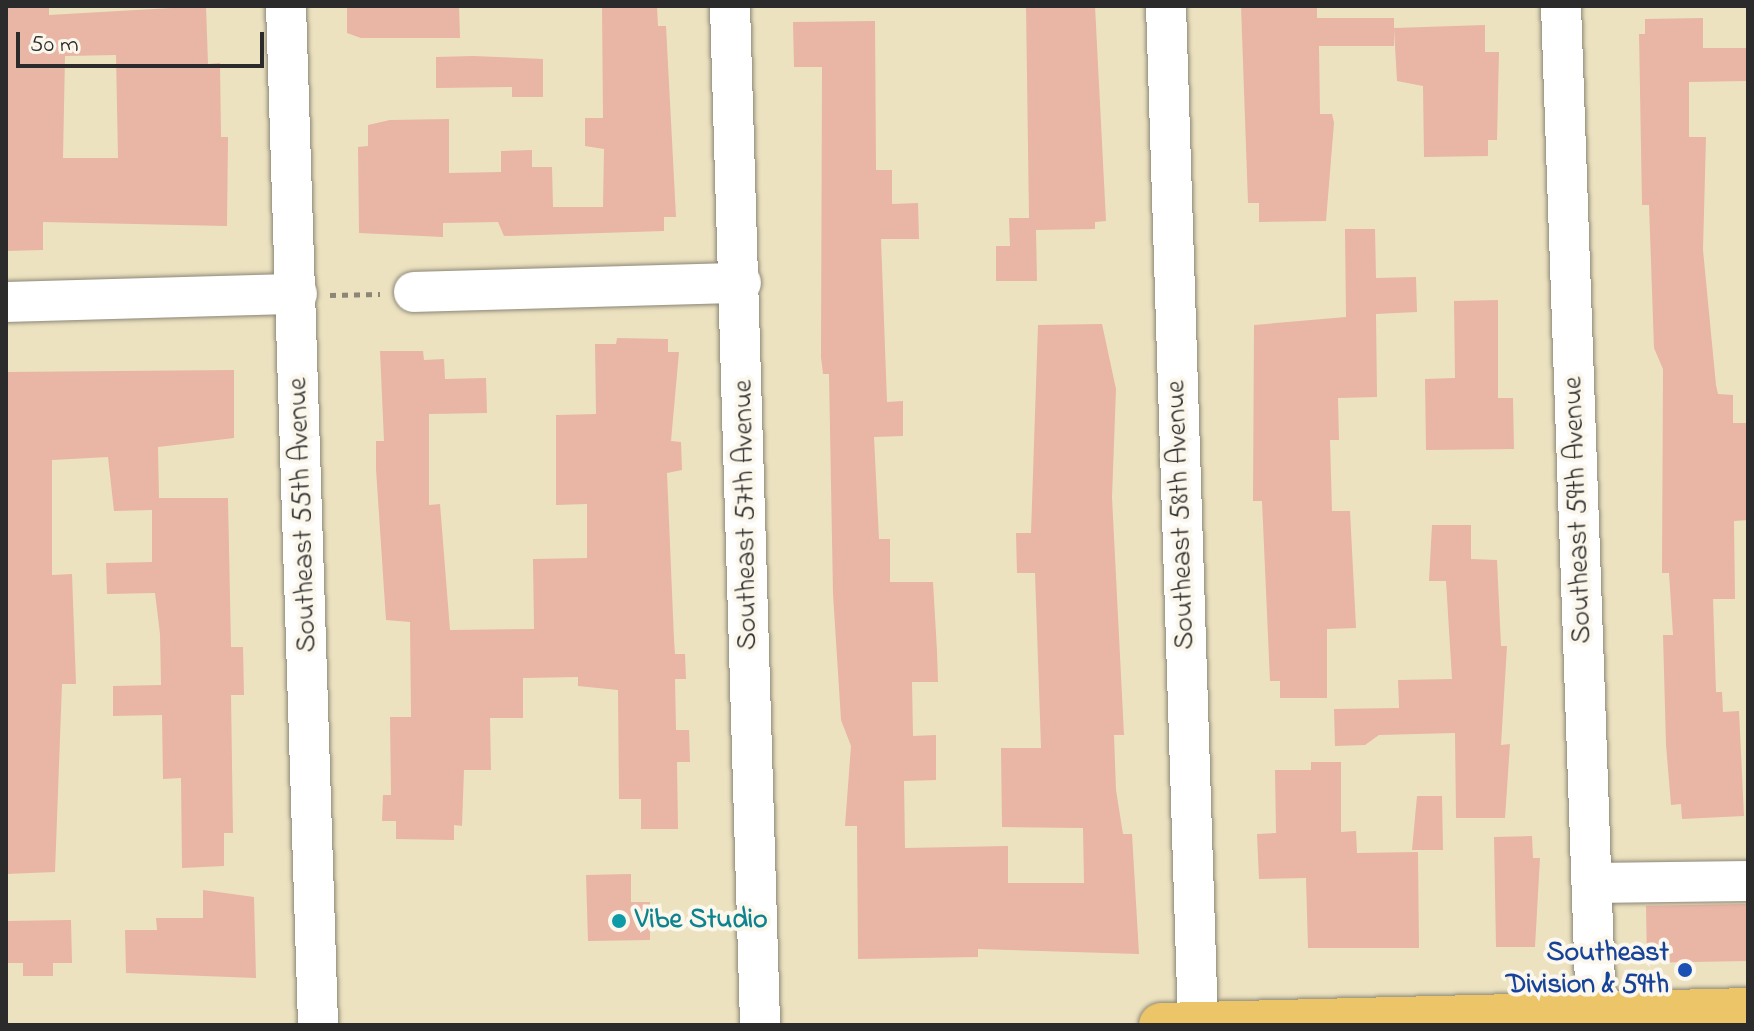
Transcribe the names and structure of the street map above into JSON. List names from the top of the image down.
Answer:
{
  "streets": {
    "street": [
      "Southeast 59th Avenue",
      "Southeast 55th Avenue",
      "Southeast 57th Avenue",
      "Southeast 58th Avenue"
    ]
  },
  "places": ["Vibe Studio", "Southeast Division & 59th"],
  "scale_bar": "50 m"
}
